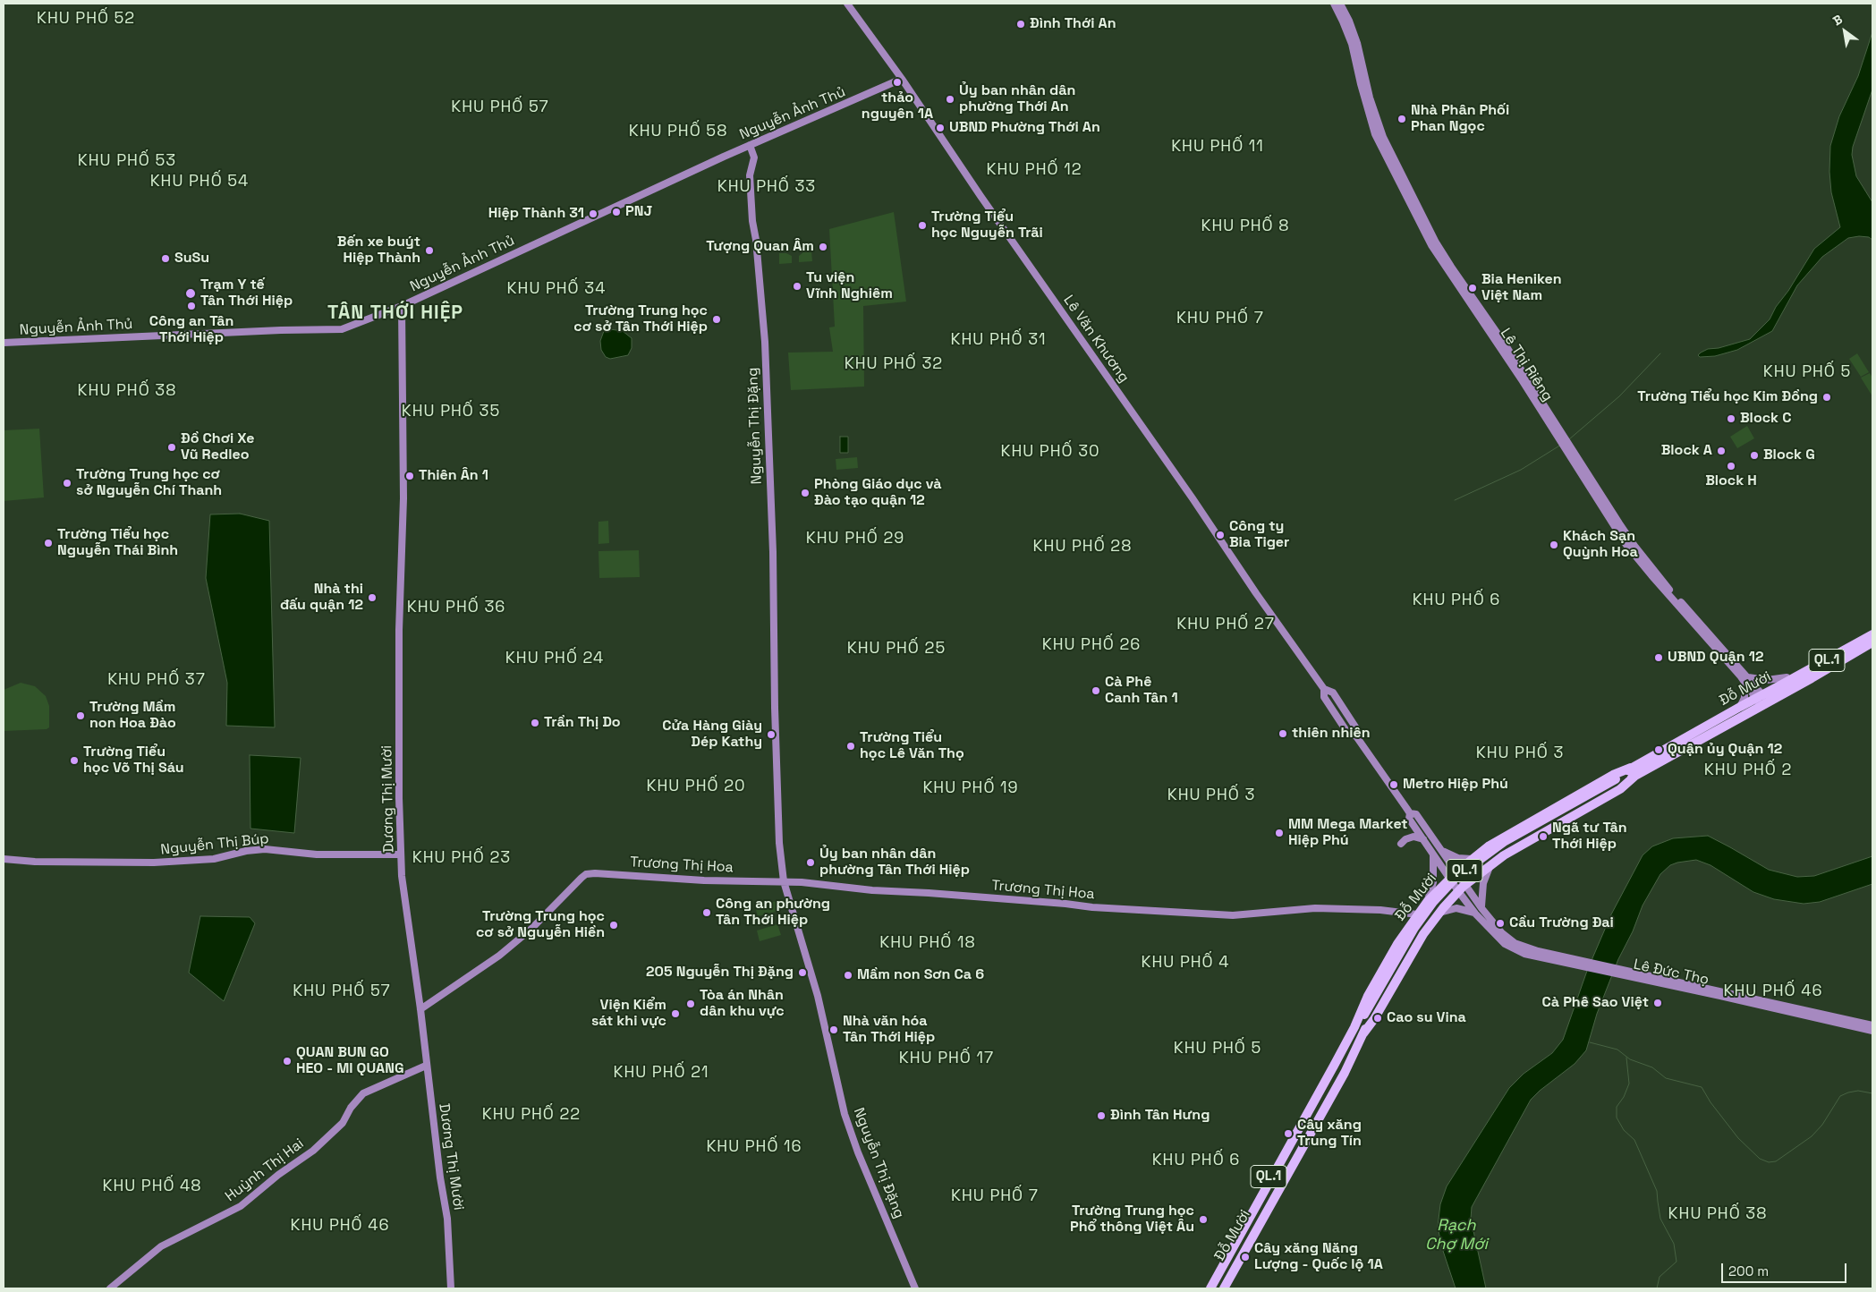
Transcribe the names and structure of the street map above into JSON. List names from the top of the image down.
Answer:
{
  "streets": {
    "highway": ["QL.1", "Đỗ Mười"],
    "street": [
      "Nguyễn Ảnh Thủ",
      "Lê Văn Khương",
      "Lê Thị Riêng",
      "Nguyễn Thị Đặng",
      "Dương Thị Mười",
      "Nguyễn Thị Búp",
      "Trương Thị Hoa",
      "Lê Đức Thọ",
      "Huỳnh Thị Hai"
    ]
  },
  "crossings": [
    ["Nguyễn Ảnh Thủ", "Lê Văn Khương"],
    ["Nguyễn Ảnh Thủ", "Nguyễn Thị Đặng"],
    ["Nguyễn Ảnh Thủ", "Dương Thị Mười"],
    ["Lê Văn Khương", "Đỗ Mười"],
    ["Lê Thị Riêng", "Đỗ Mười"],
    ["Nguyễn Thị Đặng", "Trương Thị Hoa"],
    ["QL.1", "Đỗ Mười"],
    ["Đỗ Mười", "Trương Thị Hoa"],
    ["Dương Thị Mười", "Nguyễn Thị Búp"],
    ["Dương Thị Mười", "Trương Thị Hoa"],
    ["Dương Thị Mười", "Huỳnh Thị Hai"]
  ],
  "districts": [
    "KHU PHỐ 52",
    "KHU PHỐ 57",
    "KHU PHỐ 58",
    "KHU PHỐ 11",
    "KHU PHỐ 53",
    "KHU PHỐ 12",
    "KHU PHỐ 54",
    "KHU PHỐ 33",
    "KHU PHỐ 8",
    "KHU PHỐ 34",
    "TÂN THỚI HIỆP",
    "KHU PHỐ 7",
    "KHU PHỐ 31",
    "KHU PHỐ 32",
    "KHU PHỐ 5",
    "KHU PHỐ 38",
    "KHU PHỐ 35",
    "KHU PHỐ 30",
    "KHU PHỐ 29",
    "KHU PHỐ 28",
    "KHU PHỐ 6",
    "KHU PHỐ 36",
    "KHU PHỐ 27",
    "KHU PHỐ 26",
    "KHU PHỐ 25",
    "KHU PHỐ 24",
    "KHU PHỐ 37",
    "KHU PHỐ 3",
    "KHU PHỐ 2",
    "KHU PHỐ 20",
    "KHU PHỐ 19",
    "KHU PHỐ 3",
    "KHU PHỐ 23",
    "KHU PHỐ 18",
    "KHU PHỐ 4",
    "KHU PHỐ 57",
    "KHU PHỐ 46",
    "KHU PHỐ 5",
    "KHU PHỐ 17",
    "KHU PHỐ 21",
    "KHU PHỐ 22",
    "KHU PHỐ 16",
    "KHU PHỐ 6",
    "KHU PHỐ 48",
    "KHU PHỐ 7",
    "KHU PHỐ 38",
    "KHU PHỐ 46"
  ],
  "water": ["Rạch Chợ Mới"],
  "places": [
    "Đình Thới An",
    "thảo nguyên 1A",
    "Ủy ban nhân dân phường Thới An",
    "Nhà Phân Phối Phan Ngọc",
    "UBND Phường Thới An",
    "PNJ",
    "Hiệp Thành 31",
    "Trường Tiểu học Nguyễn Trãi",
    "Tượng Quan Âm",
    "Bến xe buýt Hiệp Thành",
    "SuSu",
    "Tu viện Vĩnh Nghiêm",
    "Bia Heniken Việt Nam",
    "Trạm Y tế Tân Thới Hiệp",
    "Công an Tân Thới Hiệp",
    "Trường Trung học cơ sở Tân Thới Hiệp",
    "Trường Tiểu học Kim Đồng",
    "Block C",
    "Đồ Chơi Xe Vũ Redleo",
    "Block A",
    "Block G",
    "Block H",
    "Thiên Ân 1",
    "Trường Trung học cơ sở Nguyễn Chí Thanh",
    "Phòng Giáo dục và Đào tạo quận 12",
    "Công ty Bia Tiger",
    "Trường Tiểu học Nguyễn Thái Bình",
    "Khách Sạn Quỳnh Hoa",
    "Nhà thi đấu quận 12",
    "UBND Quận 12",
    "Cà Phê Canh Tân 1",
    "Trường Mầm non Hoa Đào",
    "Trần Thị Do",
    "thiên nhiên",
    "Cửa Hàng Giày Dép Kathy",
    "Trường Tiểu học Lê Văn Thọ",
    "Quận ủy Quận 12",
    "Trường Tiểu học Võ Thị Sáu",
    "Metro Hiệp Phú",
    "MM Mega Market Hiệp Phú",
    "Ngã tư Tân Thới Hiệp",
    "Ủy ban nhân dân phường Tân Thới Hiệp",
    "Công an phường Tân Thới Hiệp",
    "Cầu Trường Đai",
    "Trường Trung học cơ sở Nguyễn Hiền",
    "205 Nguyễn Thị Đặng",
    "Mầm non Sơn Ca 6",
    "Cà Phê Sao Việt",
    "Tòa án Nhân dân khu vực",
    "Viện Kiểm sát khi vực",
    "Cao su Vina",
    "Nhà văn hóa Tân Thới Hiệp",
    "QUAN BUN GO HEO - MI QUANG",
    "Đình Tân Hưng",
    "Cây xăng Trung Tín",
    "Trường Trung học Phổ thông Việt Âu",
    "Cây xăng Năng Lượng - Quốc lộ 1A"
  ],
  "scale_bar": "200 m",
  "north": "top left"
}
